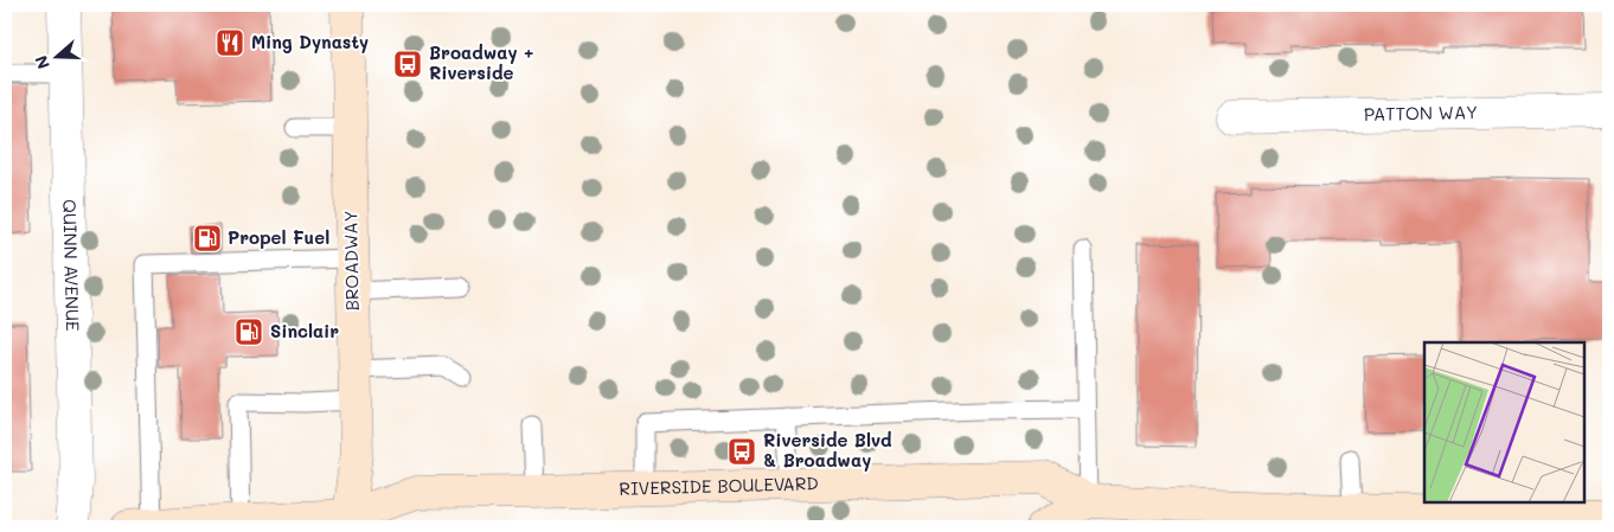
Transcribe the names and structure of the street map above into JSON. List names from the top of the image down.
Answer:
{
  "streets": {
    "main road": ["BROADWAY", "RIVERSIDE BOULEVARD"],
    "street": ["PATTON WAY", "QUINN AVENUE"]
  },
  "crossings": [
    ["BROADWAY", "RIVERSIDE BOULEVARD"]
  ],
  "places": {
    "restaurant": ["Ming Dynasty"],
    "bus stop": ["Broadway + Riverside", "Riverside Blvd & Broadway"],
    "fuel station": ["Propel Fuel", "Sinclair"]
  },
  "north": "left"
}
